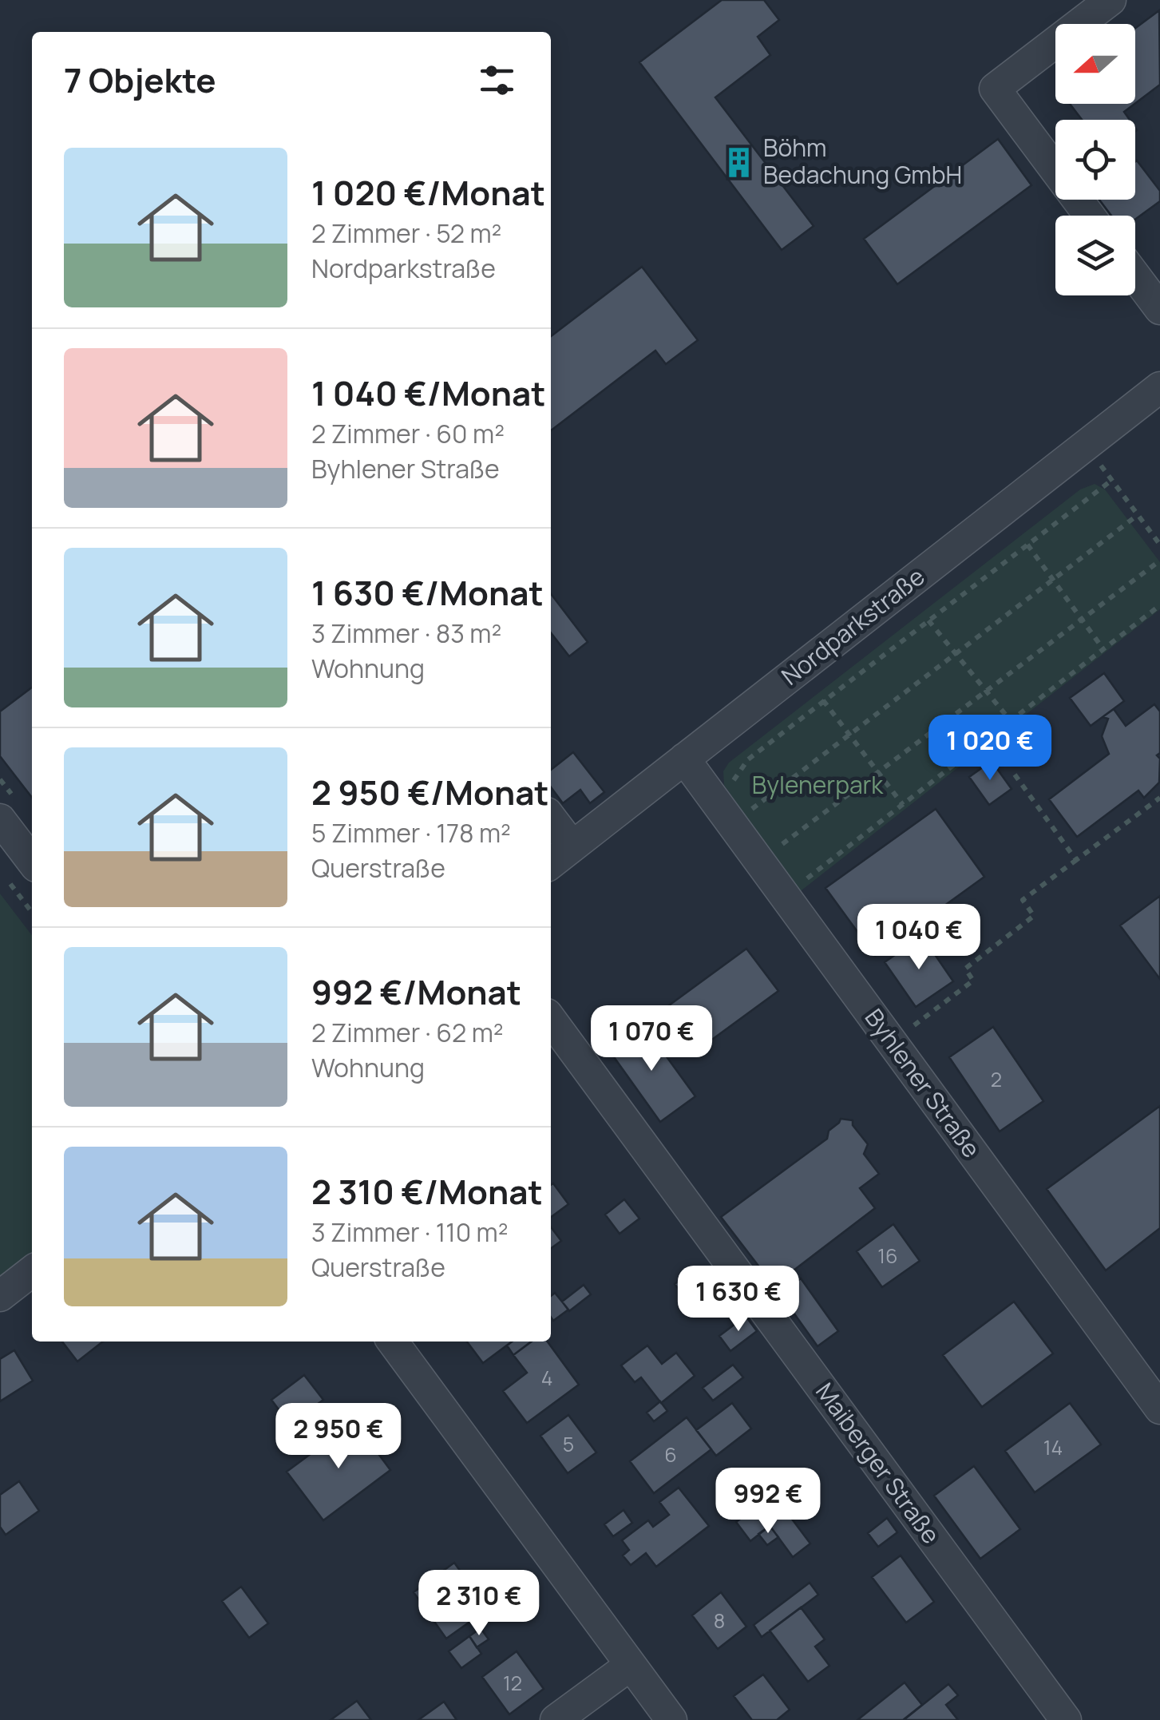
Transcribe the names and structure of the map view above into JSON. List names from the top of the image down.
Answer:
{
  "streets": {
    "street": ["Nordparkstraße", "Byhlener Straße", "Maiberger Straße"]
  },
  "crossings": [
    ["Nordparkstraße", "Byhlener Straße"]
  ],
  "parks": ["Bylenerpark"],
  "places": {
    "building": ["Böhm Bedachung GmbH"]
  },
  "house_numbers": [
    "2",
    "16",
    "4",
    "5",
    "14",
    "6",
    "8",
    "12"
  ],
  "north": "left",
  "page": {
    "heading": "7 Objekte",
    "list": [
      {
        "name": "1 020 €/Monat",
        "note": "2 Zimmer · 52 m² · Nordparkstraße"
      },
      {
        "name": "1 040 €/Monat",
        "note": "2 Zimmer · 60 m² · Byhlener Straße"
      },
      {
        "name": "1 630 €/Monat",
        "note": "3 Zimmer · 83 m² · Wohnung"
      },
      {
        "name": "2 950 €/Monat",
        "note": "5 Zimmer · 178 m² · Querstraße"
      },
      {
        "name": "992 €/Monat",
        "note": "2 Zimmer · 62 m² · Wohnung"
      },
      {
        "name": "2 310 €/Monat",
        "note": "3 Zimmer · 110 m² · Querstraße"
      }
    ],
    "price": [
      "1 020 €",
      "1 040 €",
      "1 070 €",
      "1 630 €",
      "2 950 €",
      "992 €",
      "2 310 €"
    ]
  }
}
